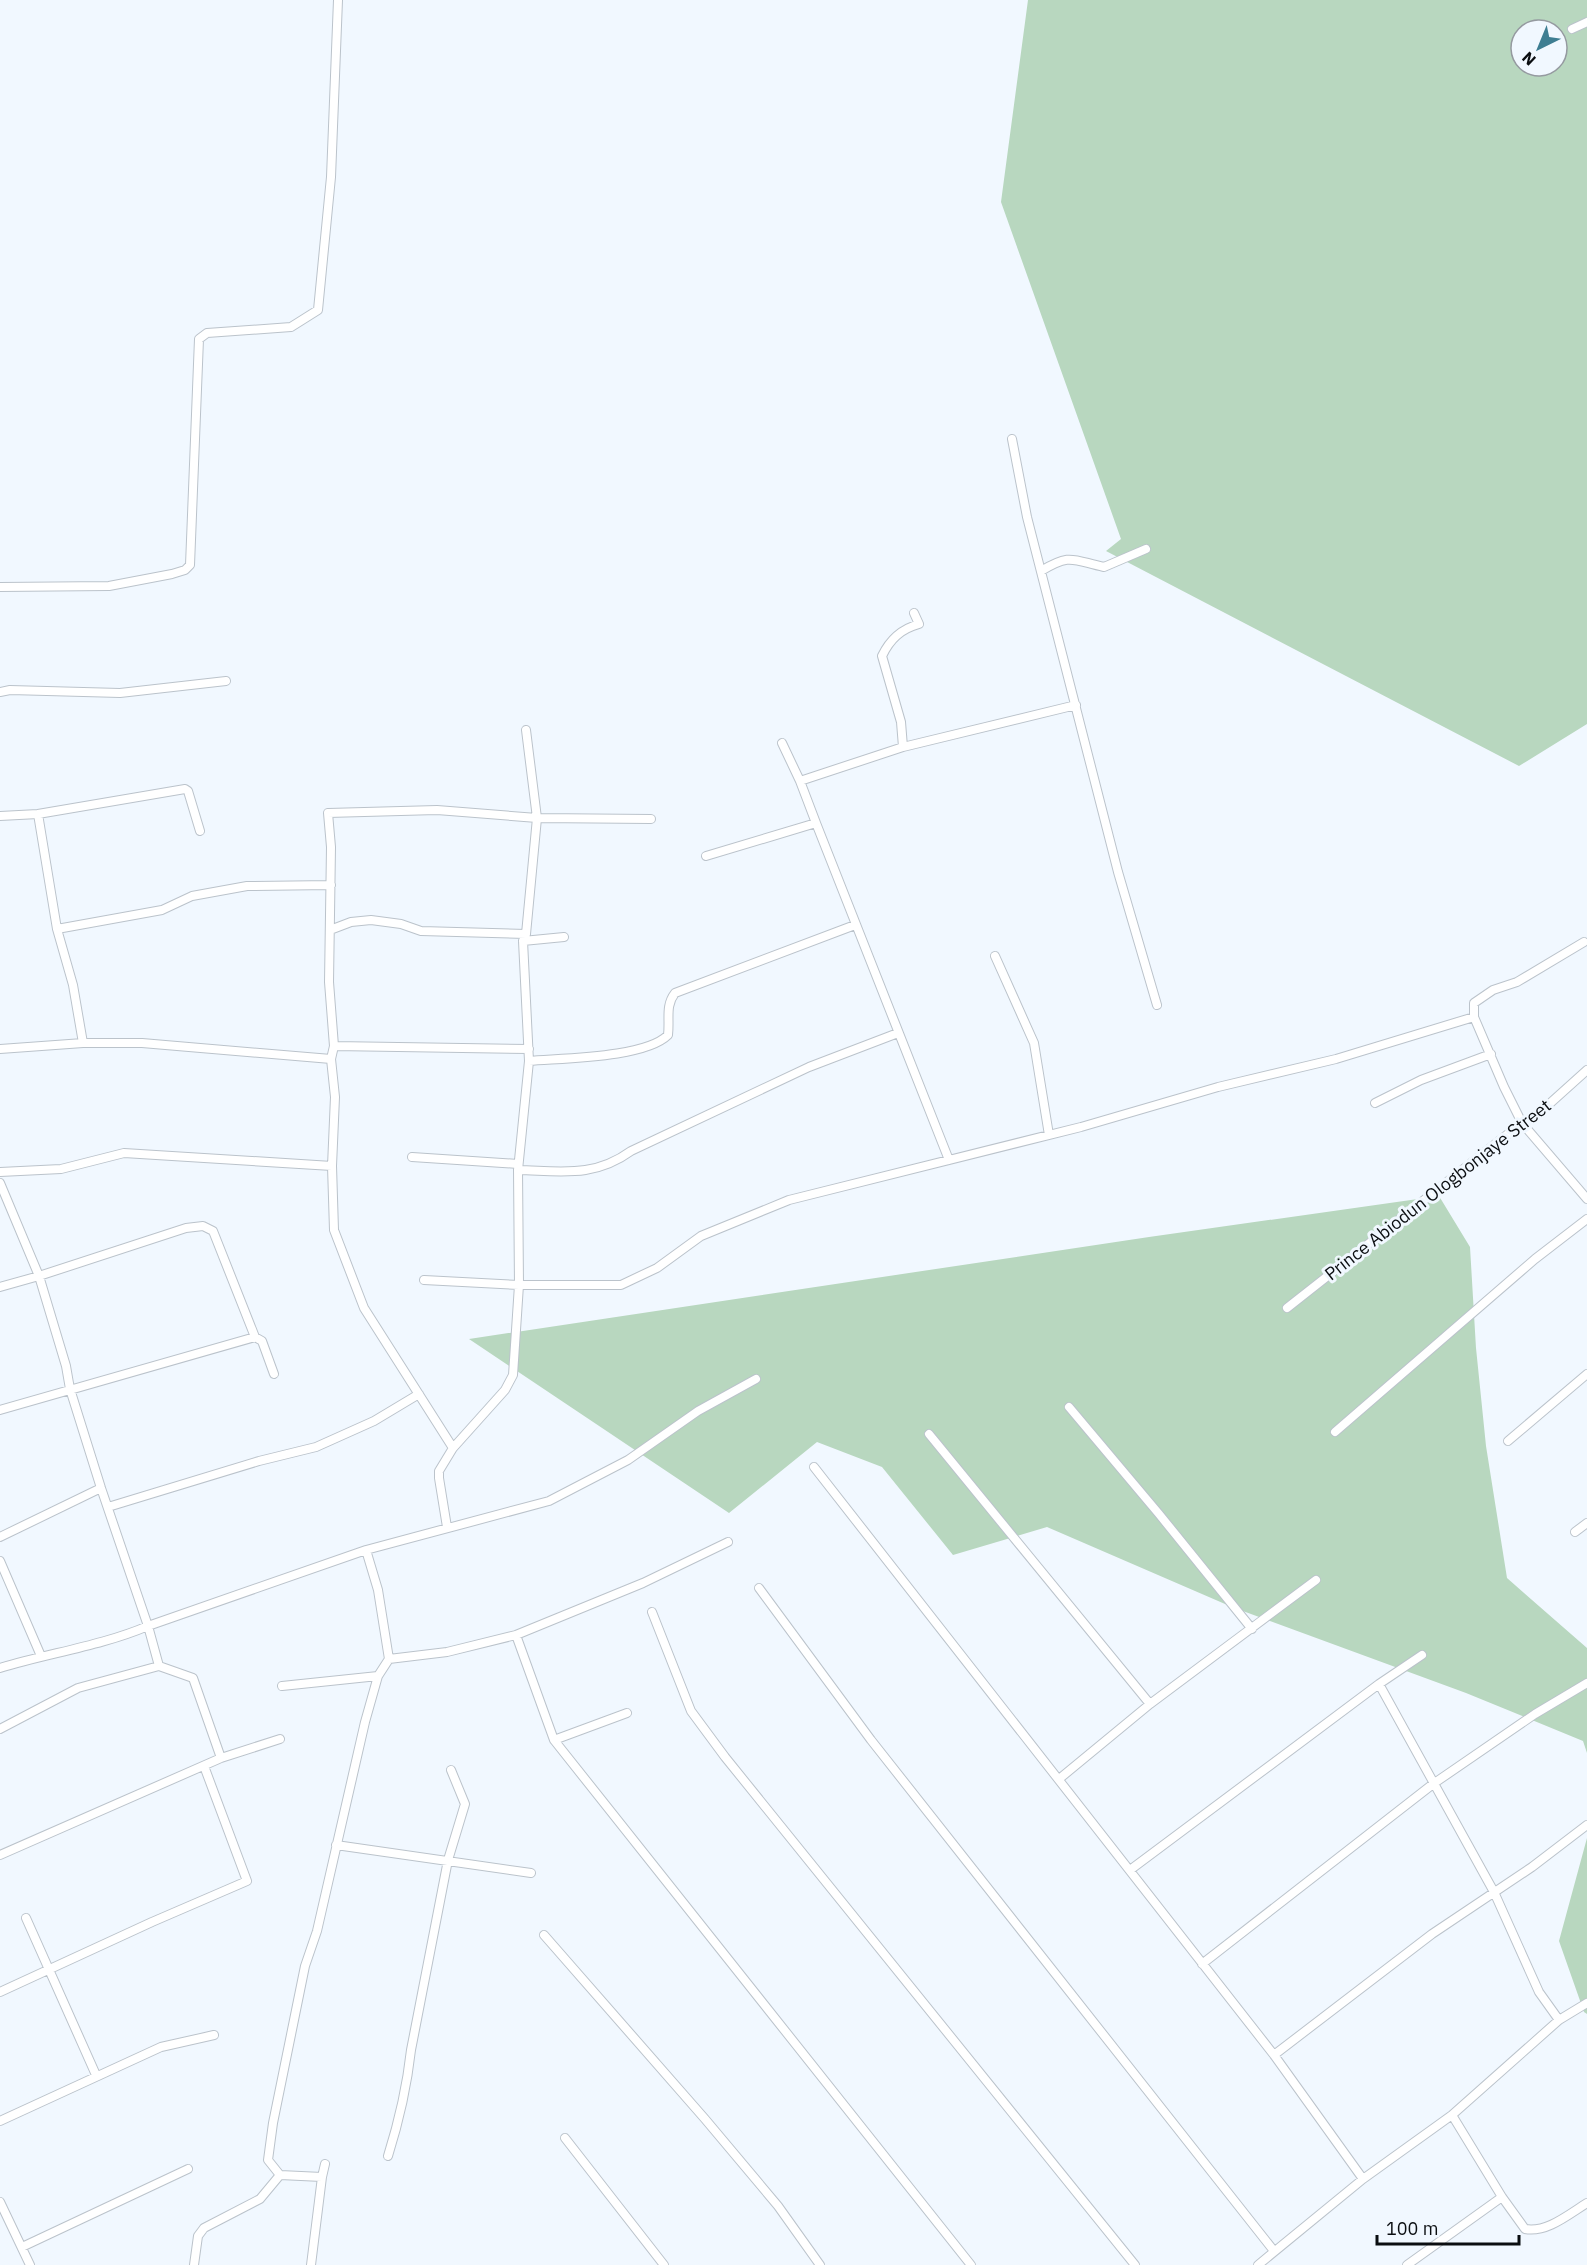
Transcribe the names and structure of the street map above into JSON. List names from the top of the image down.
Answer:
{
  "streets": {
    "street": ["Prince Abiodun Ologbonjaye Street"]
  },
  "scale_bar": "100 m",
  "north": "bottom left"
}
